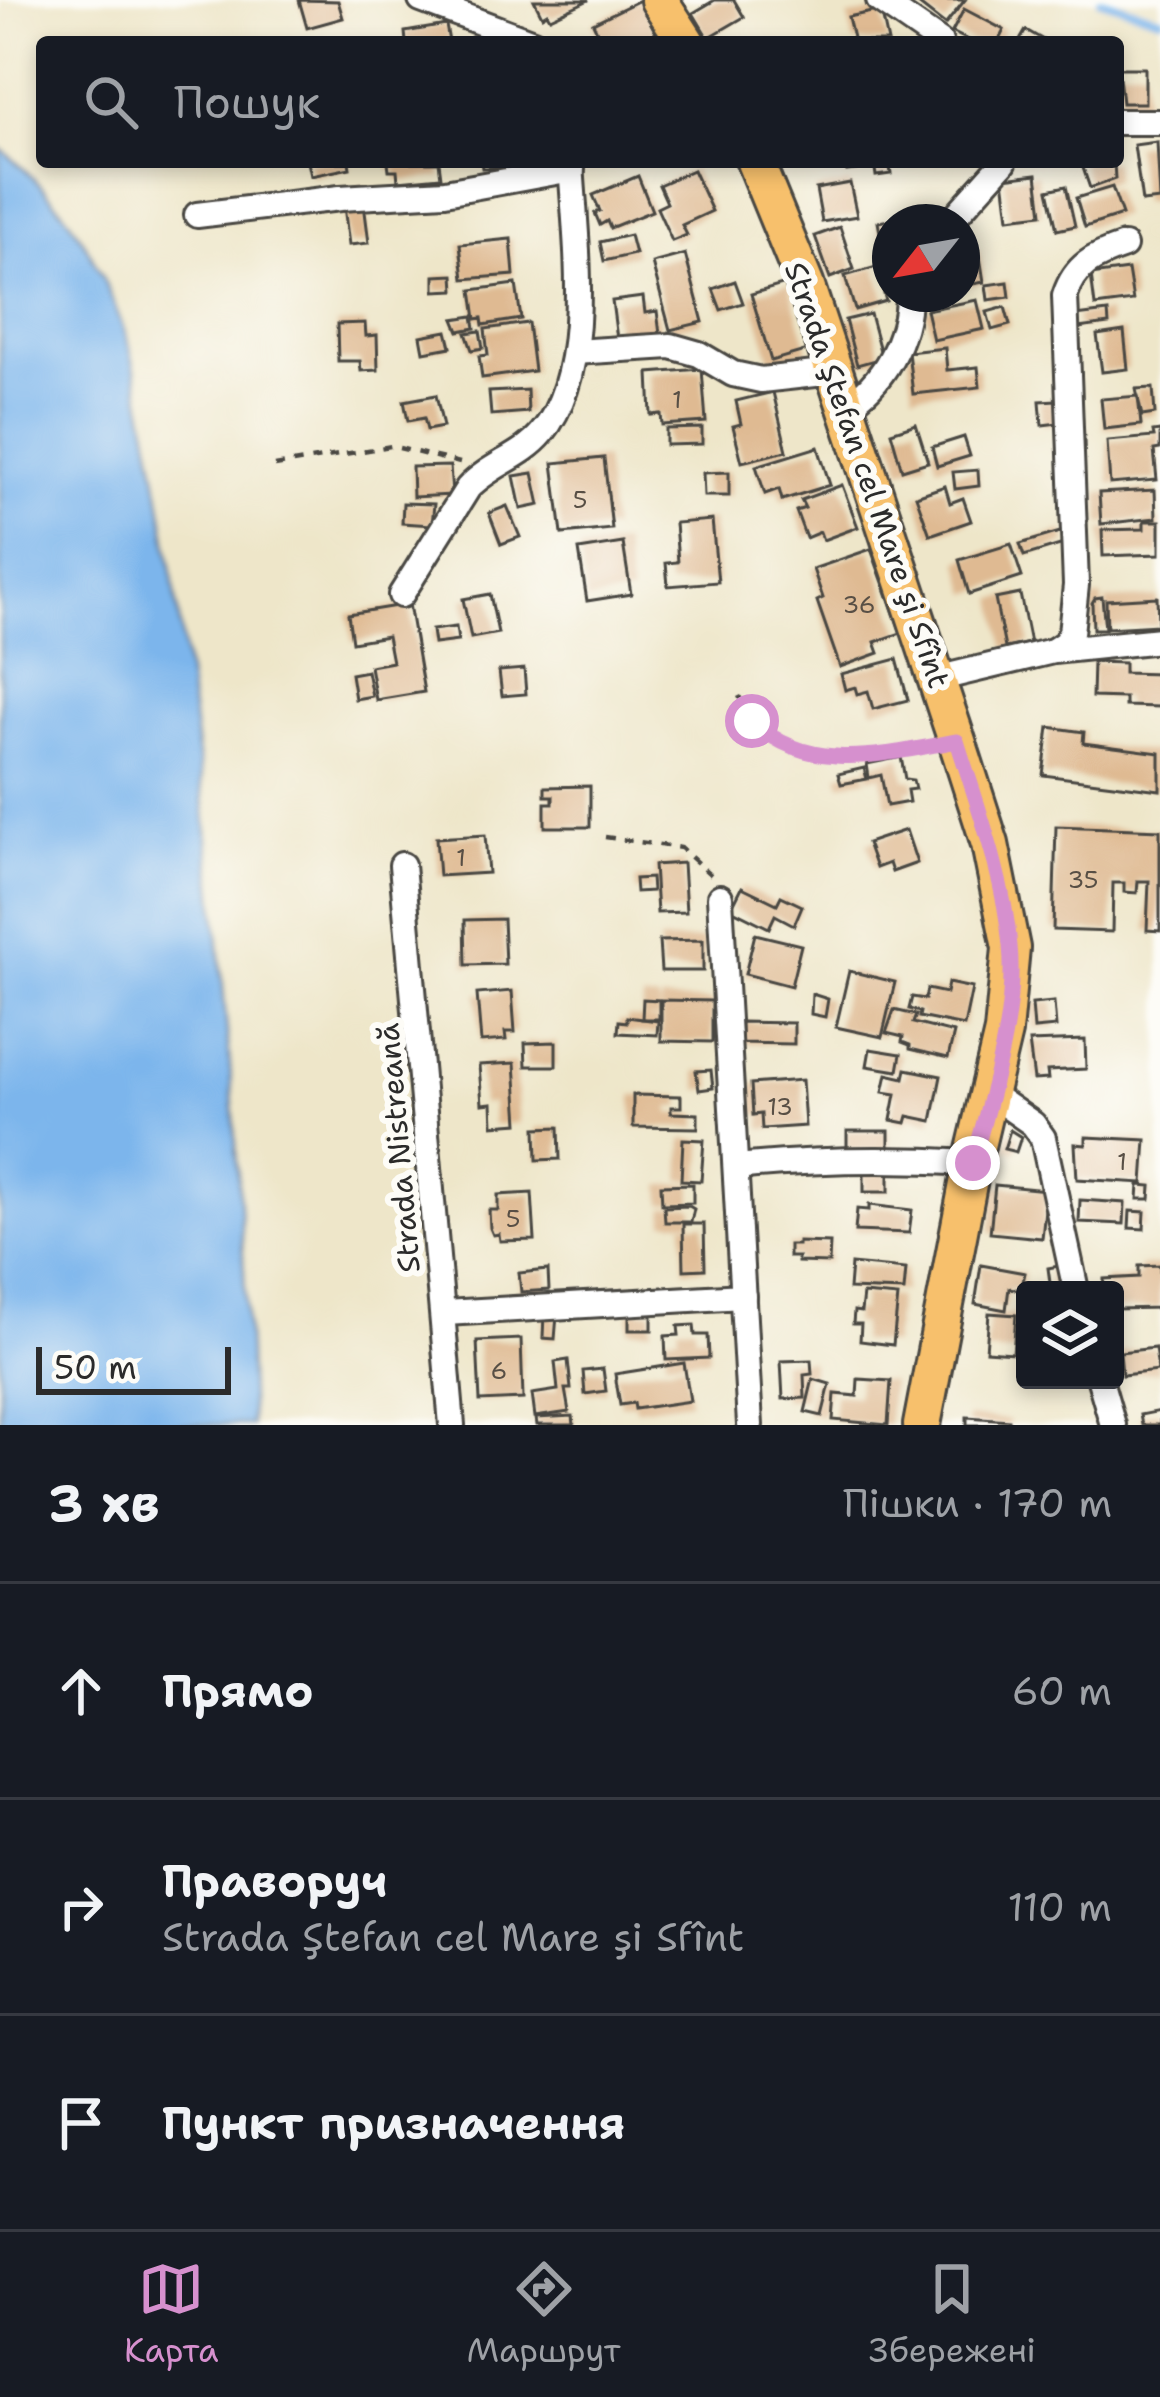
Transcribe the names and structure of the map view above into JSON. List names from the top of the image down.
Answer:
{
  "streets": {
    "main road": ["Strada Ştefan cel Mare şi Sfînt"],
    "street": ["Strada Nistreană"]
  },
  "house_numbers": [
    "1",
    "5",
    "36",
    "1",
    "35",
    "13",
    "1",
    "5",
    "6"
  ],
  "scale_bar": "50 m",
  "north": "bottom left",
  "page": {
    "search": "Пошук",
    "scale": "50 m",
    "heading": ["3 хв", "Пішки · 170 m"],
    "list": [
      ["Прямо", "60 m"],
      ["Праворуч", "Strada Ştefan cel Mare şi Sfînt", "110 m"],
      "Пункт призначення"
    ],
    "nav": ["Карта", "Маршрут", "Збережені"]
  }
}
